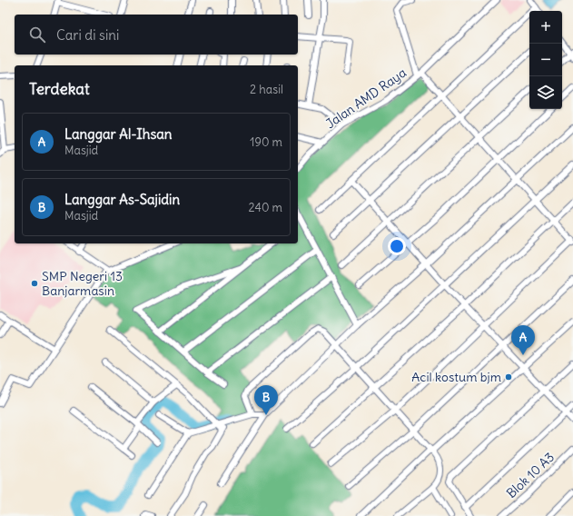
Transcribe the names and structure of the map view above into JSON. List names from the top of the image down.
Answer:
{
  "streets": {
    "street": ["Jalan AMD Raya", "Blok 10 A3"]
  },
  "places": ["SMP Negeri 13 Banjarmasin", "Acil kostum bjm"],
  "page": {
    "map_buttons": ["+", "−"],
    "search": "Cari di sini",
    "heading": ["Terdekat", "2 hasil"],
    "list": [
      {
        "mark": "A",
        "name": "Langgar Al-Ihsan",
        "note": "Masjid",
        "value": "190 m"
      },
      {
        "mark": "B",
        "name": "Langgar As-Sajidin",
        "note": "Masjid",
        "value": "240 m"
      }
    ],
    "pins": ["A", "B"]
  }
}
